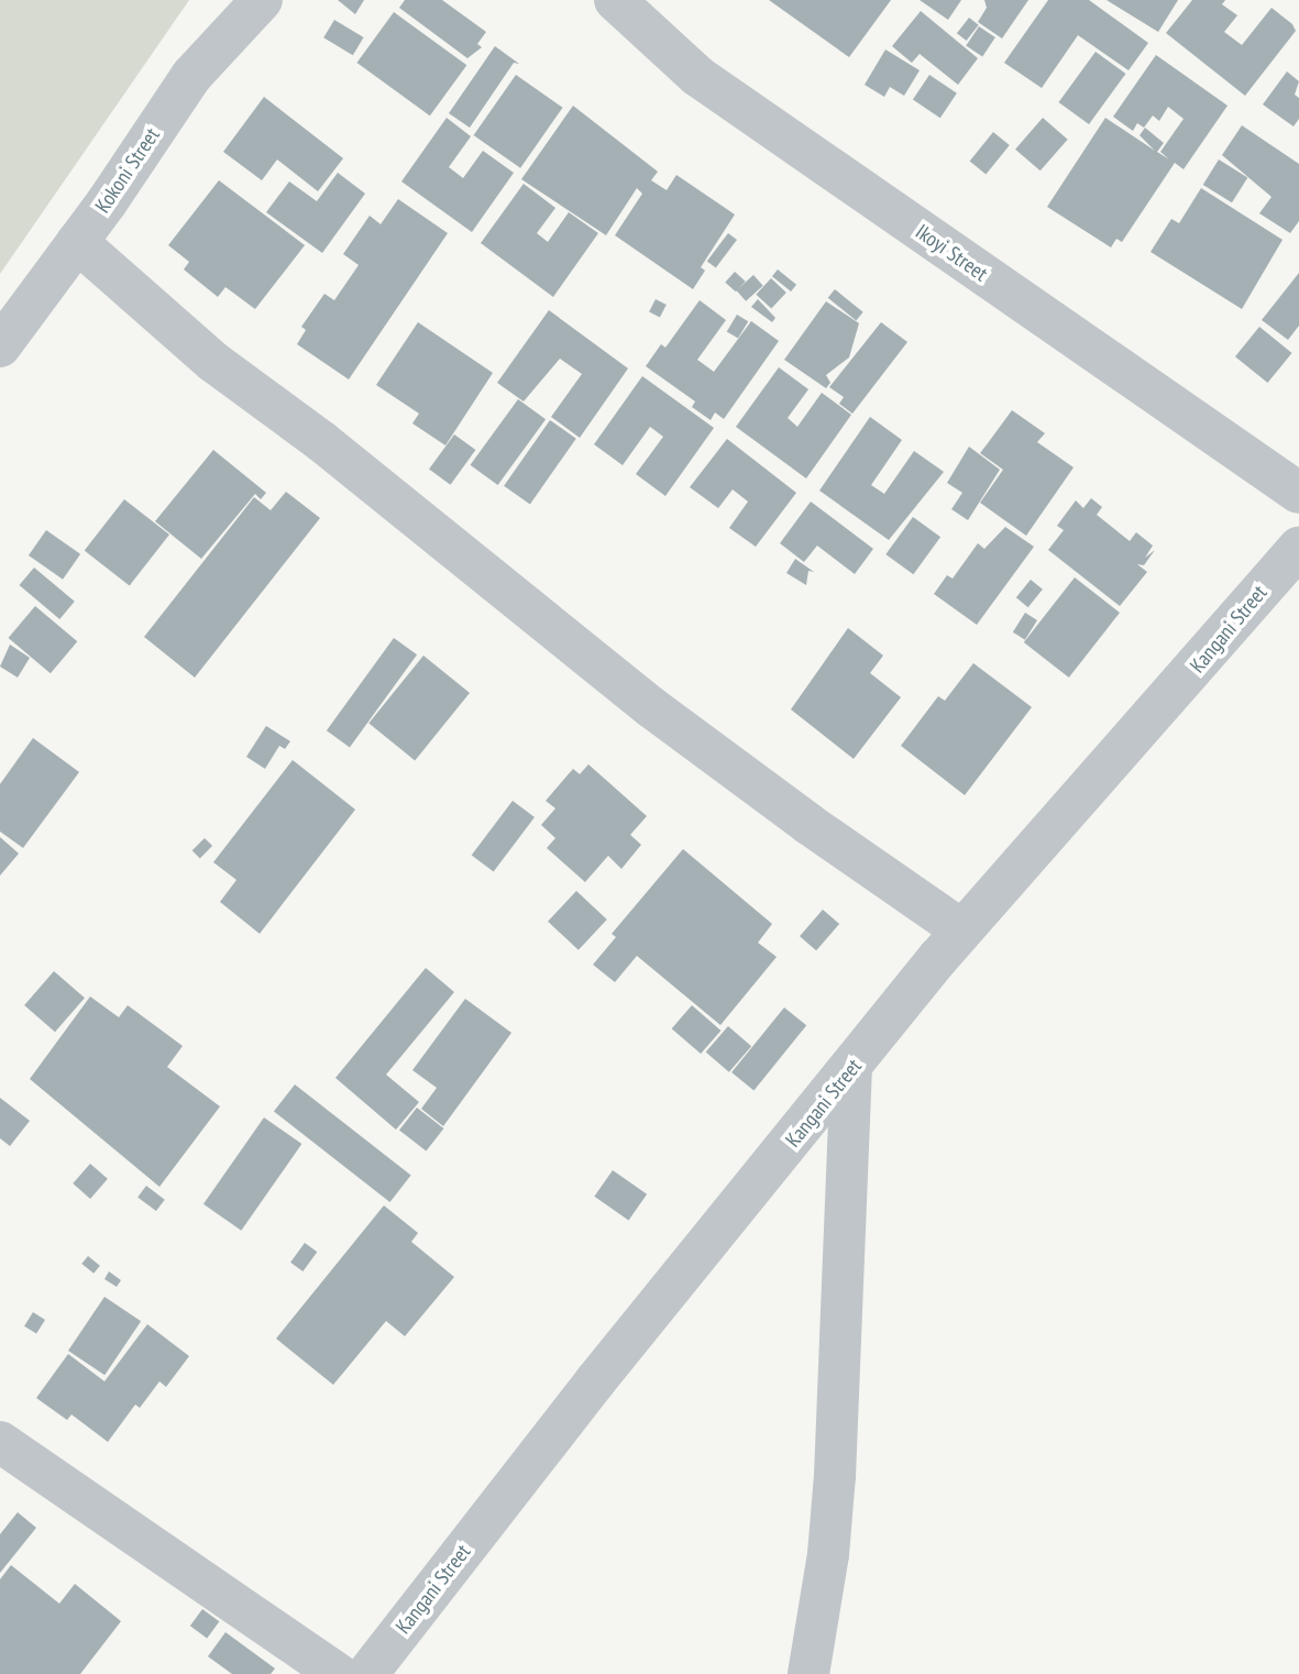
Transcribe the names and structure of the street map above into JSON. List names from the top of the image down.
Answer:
{
  "streets": {
    "street": ["Kokoni Street", "Ikoyi Street", "Kangani Street"]
  }
}
